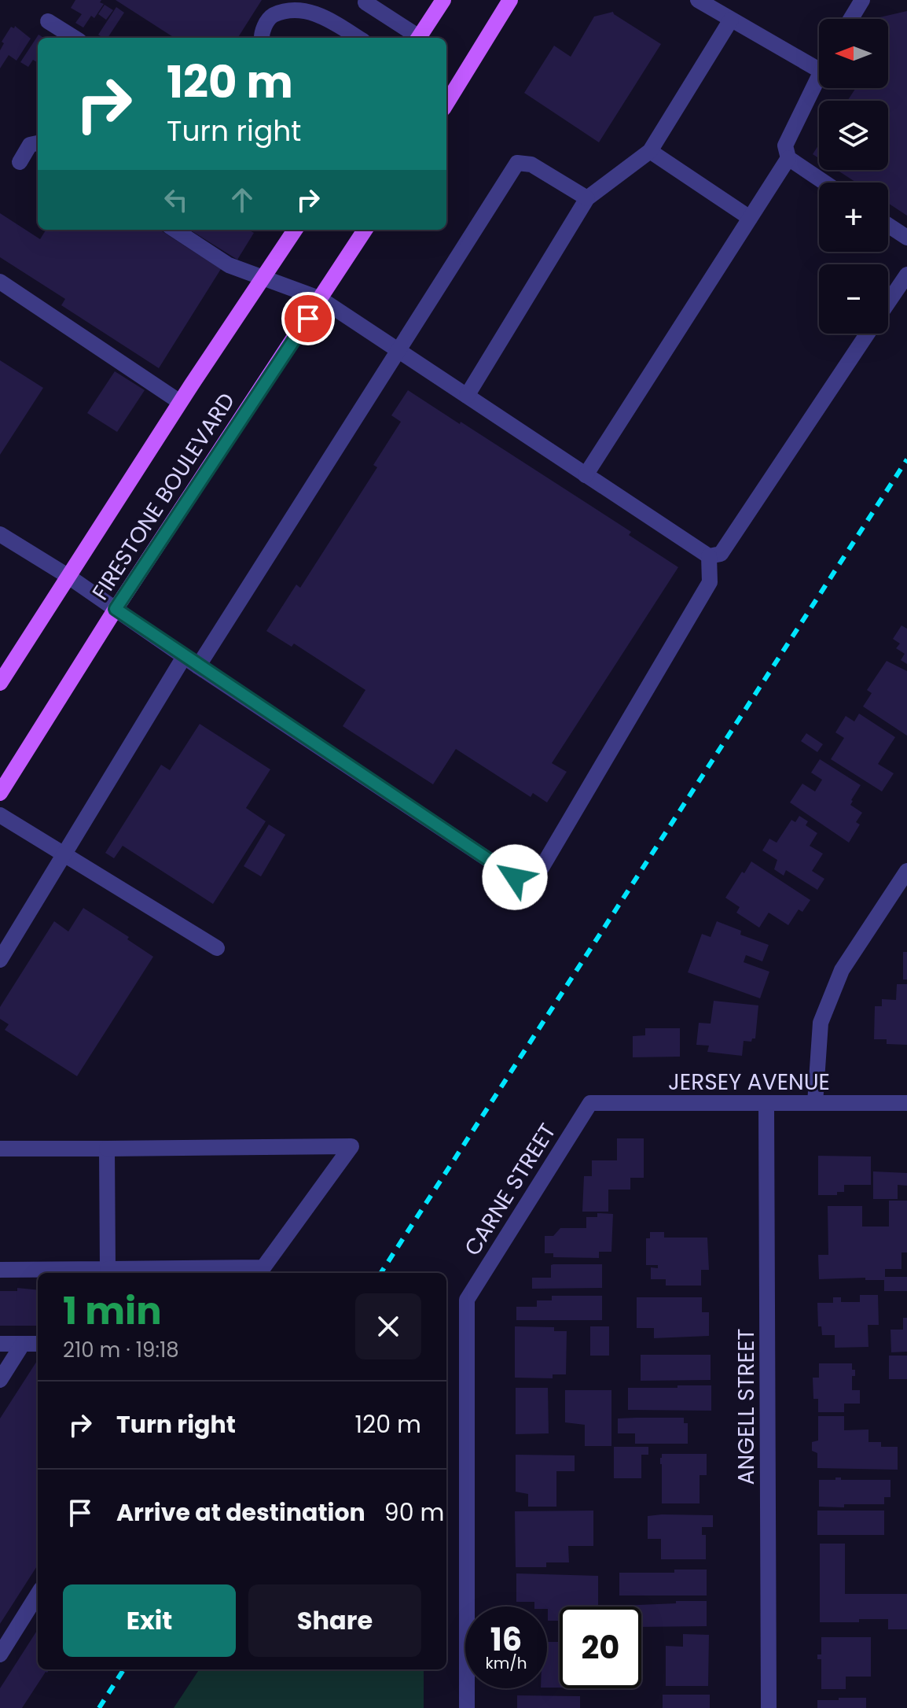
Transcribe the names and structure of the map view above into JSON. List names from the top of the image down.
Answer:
{
  "streets": {
    "main road": ["FIRESTONE BOULEVARD"],
    "street": ["JERSEY AVENUE", "CARNE STREET", "ANGELL STREET"]
  },
  "crossings": [
    ["JERSEY AVENUE", "CARNE STREET"],
    ["JERSEY AVENUE", "ANGELL STREET"]
  ],
  "north": "left",
  "page": {
    "map_buttons": ["+", "−"],
    "turn": ["120 m", "Turn right"],
    "heading": ["1 min", "210 m · 19:18"],
    "list": [
      {
        "name": "Turn right",
        "value": "120 m"
      },
      {
        "name": "Arrive at destination",
        "value": "90 m"
      }
    ],
    "buttons": ["Exit", "Share"],
    "speed": "16 km/h",
    "limit": "20"
  }
}
